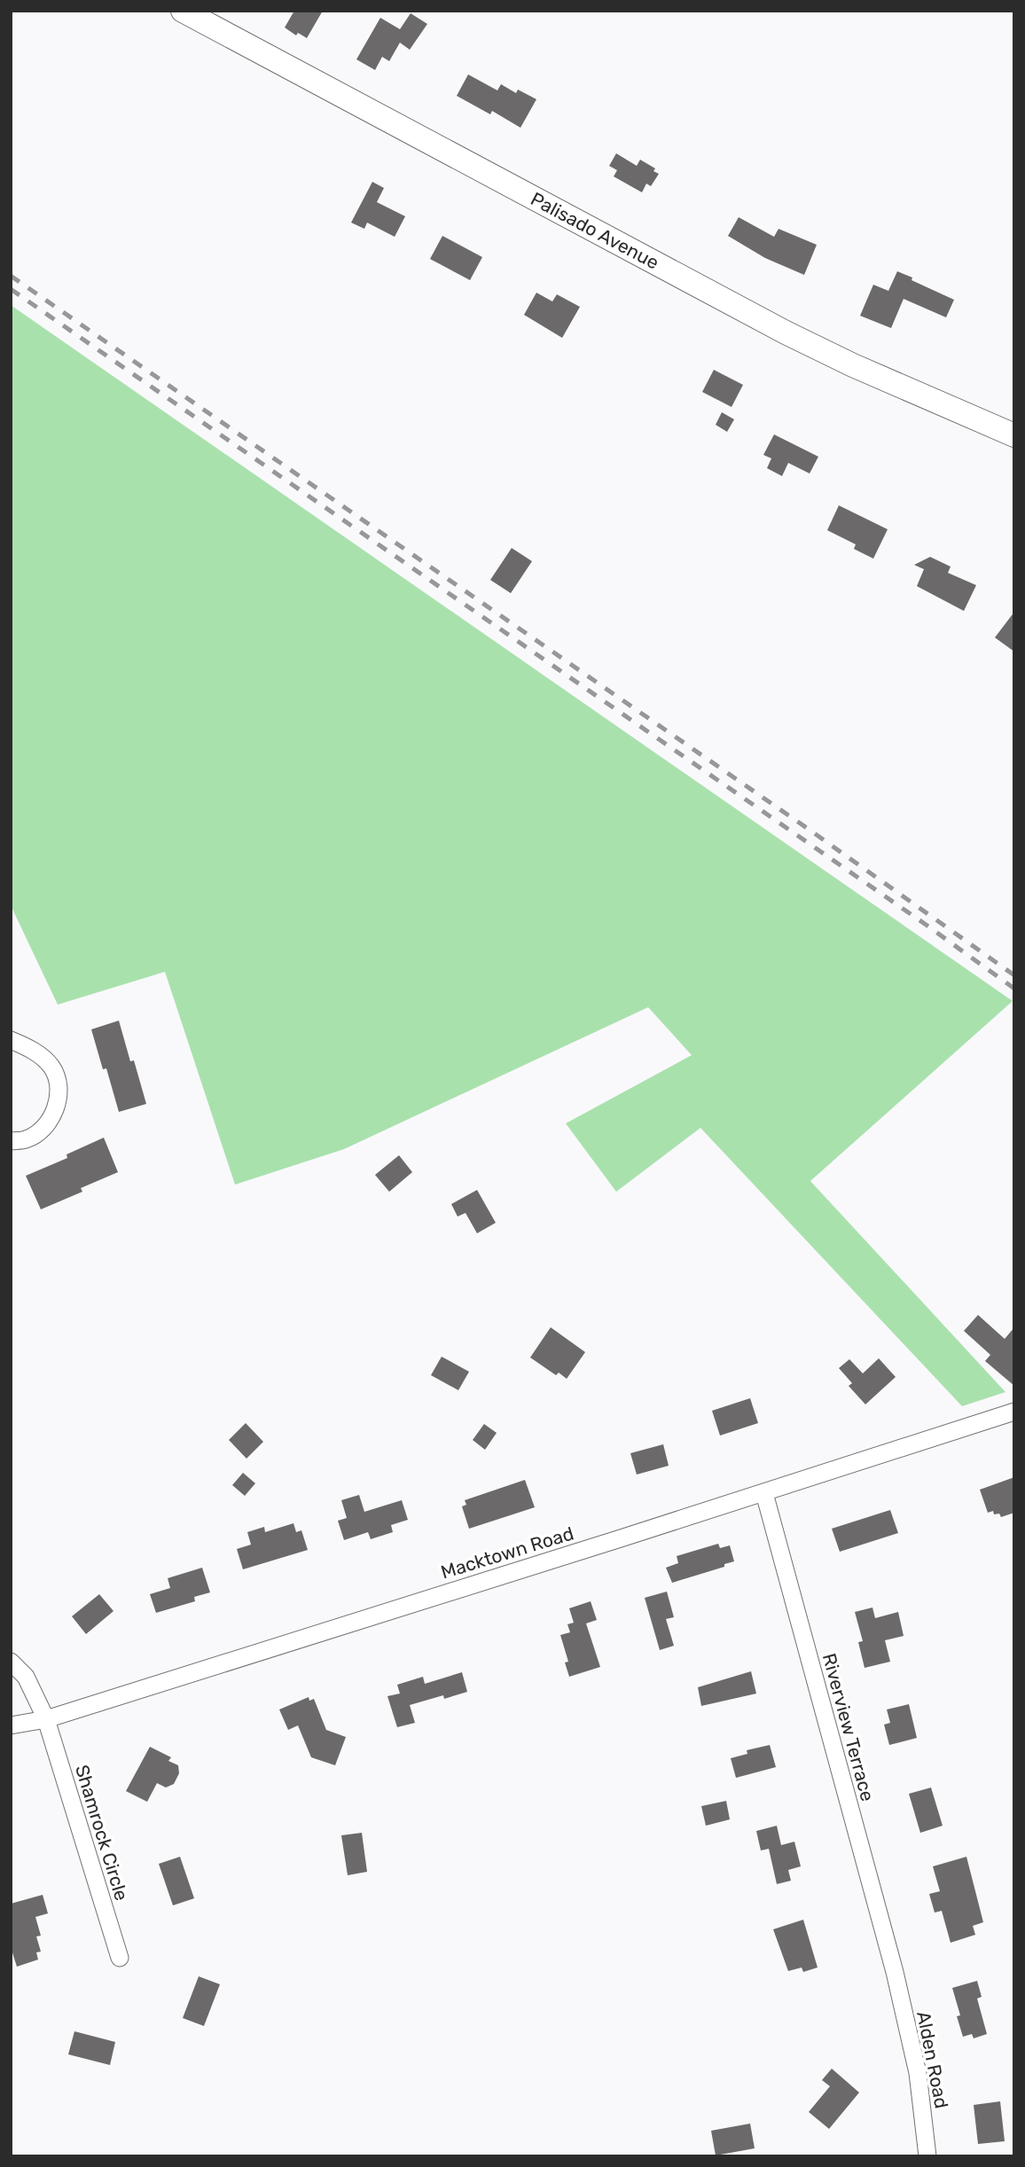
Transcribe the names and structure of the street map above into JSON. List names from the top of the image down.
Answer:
{
  "streets": {
    "main road": ["Palisado Avenue"],
    "street": [
      "Macktown Road",
      "Riverview Terrace",
      "Shamrock Circle",
      "Alden Road"
    ]
  },
  "crossings": [
    ["Macktown Road", "Riverview Terrace"],
    ["Macktown Road", "Shamrock Circle"],
    ["Riverview Terrace", "Alden Road"]
  ]
}
